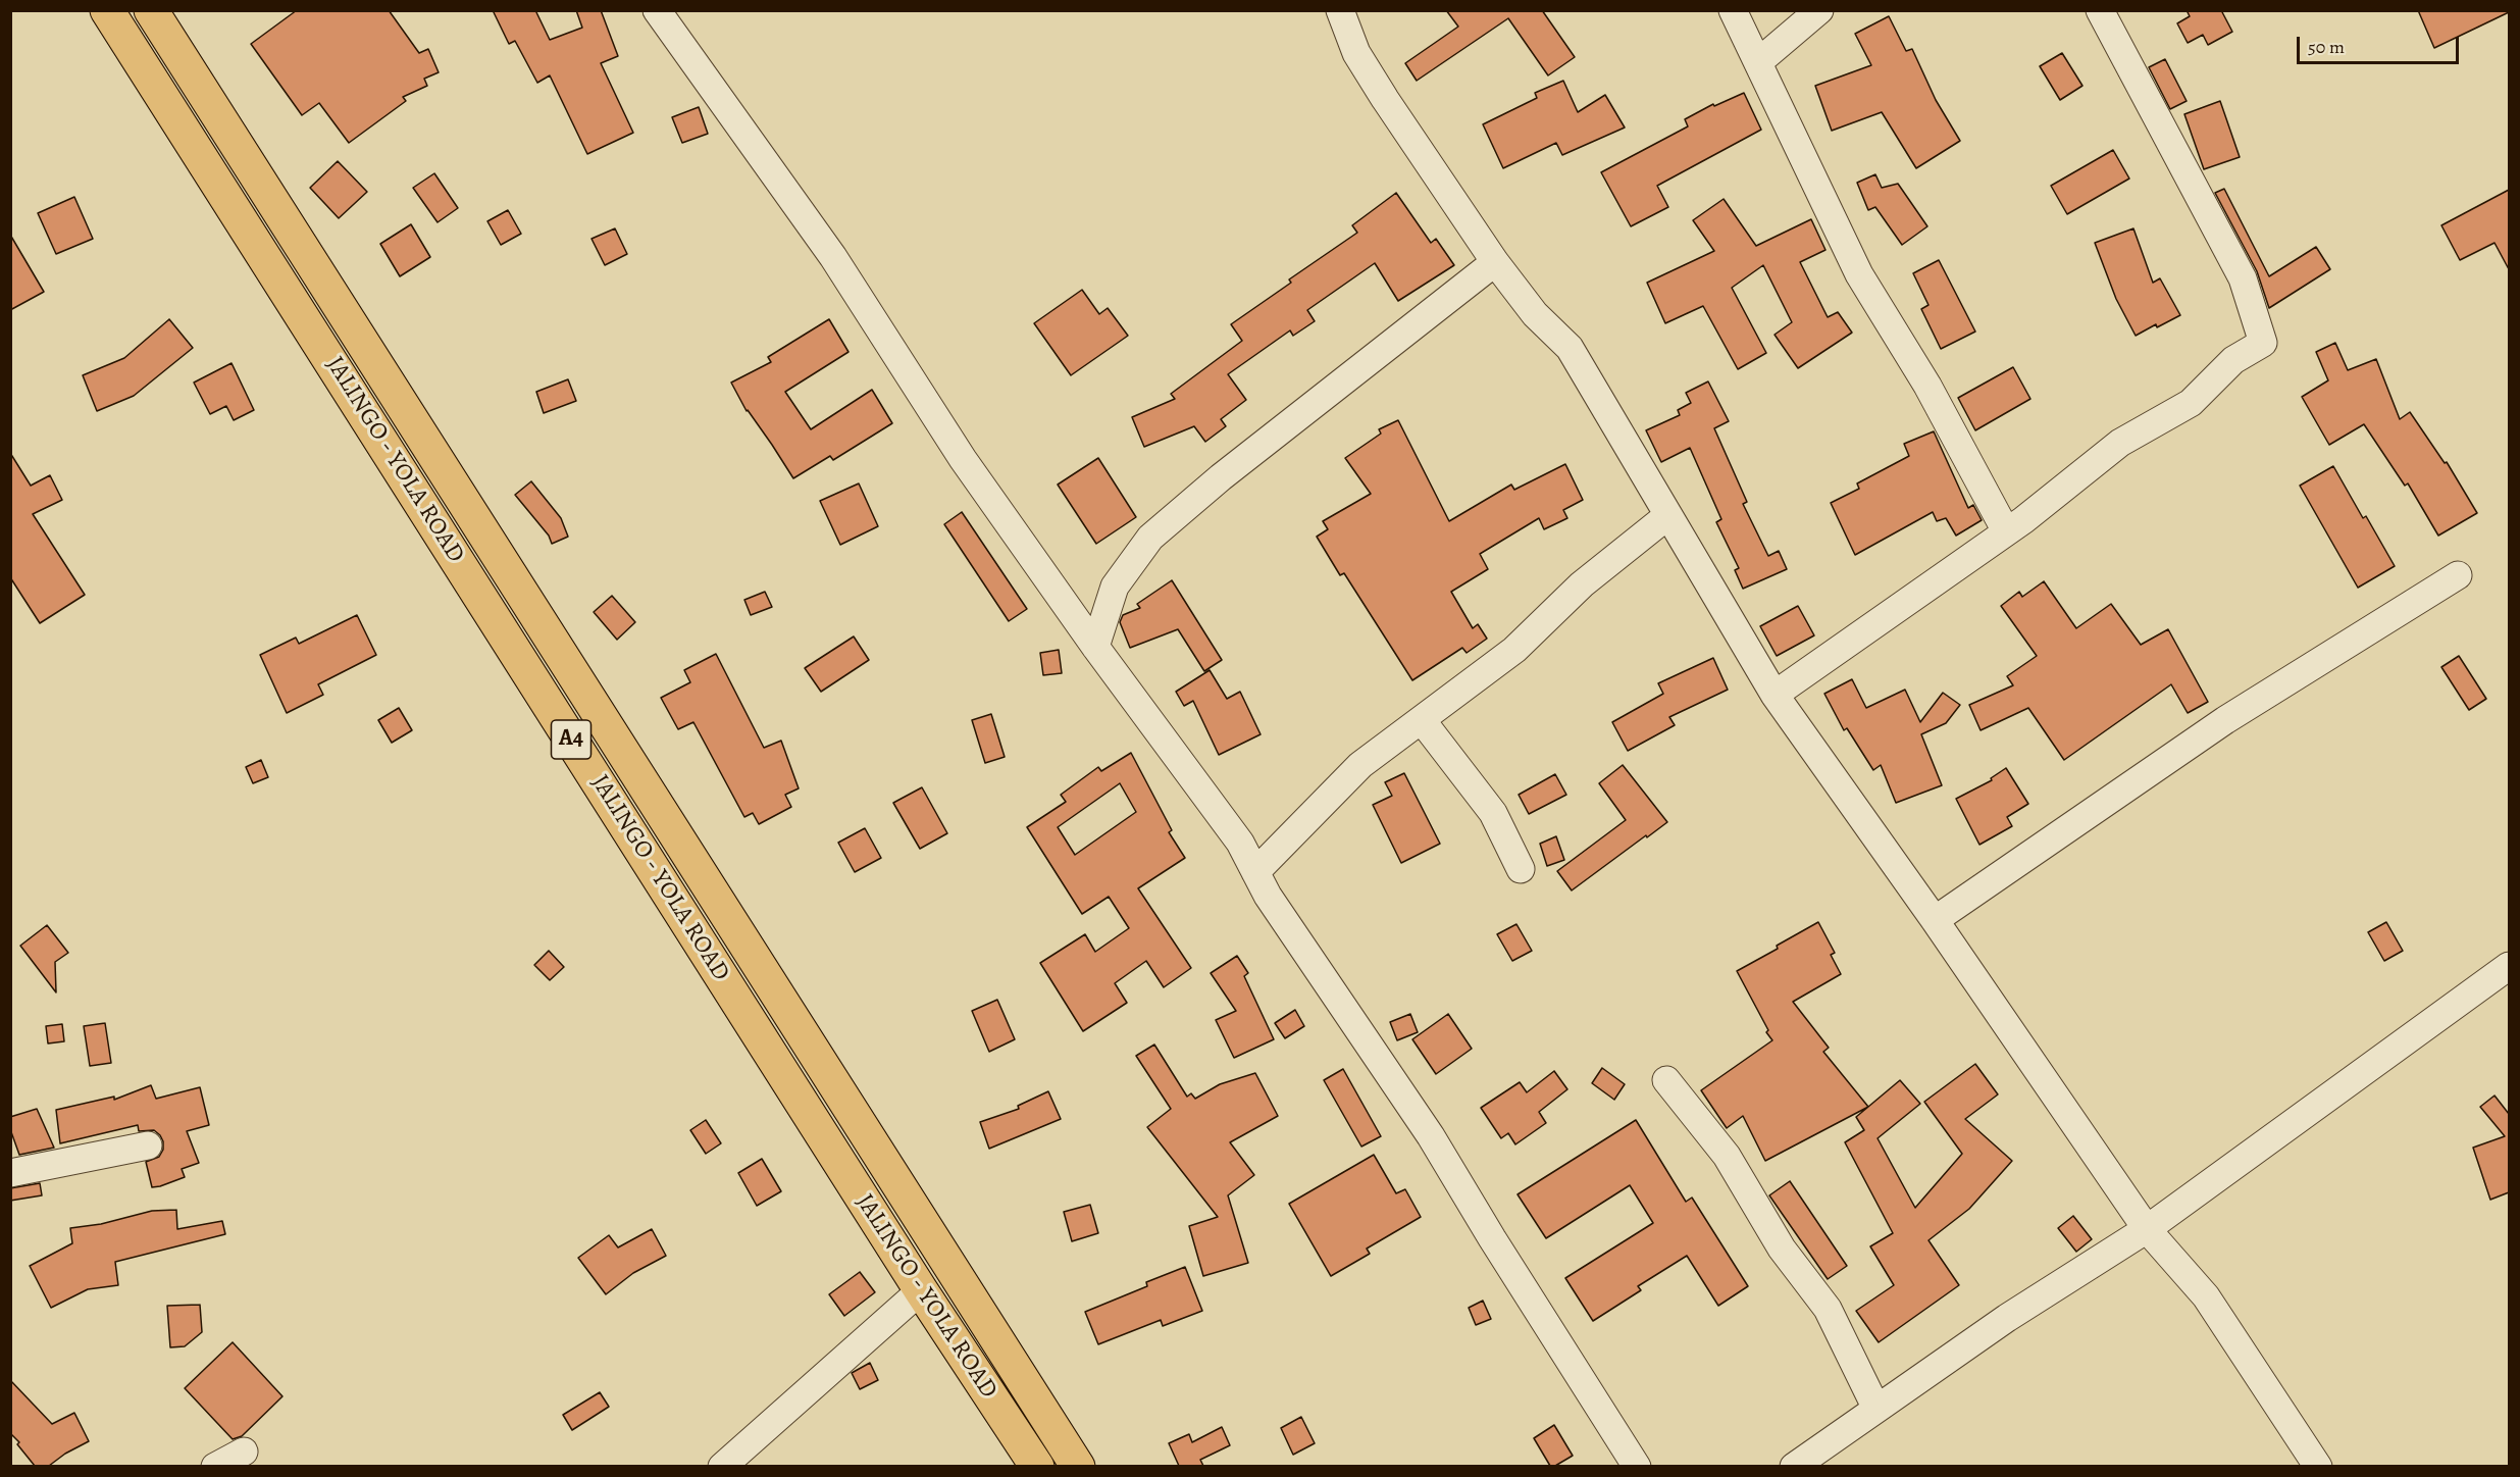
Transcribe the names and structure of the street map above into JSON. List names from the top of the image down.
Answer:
{
  "streets": {
    "highway": ["JALINGO - YOLA ROAD", "A4"]
  },
  "scale_bar": "50 m"
}
